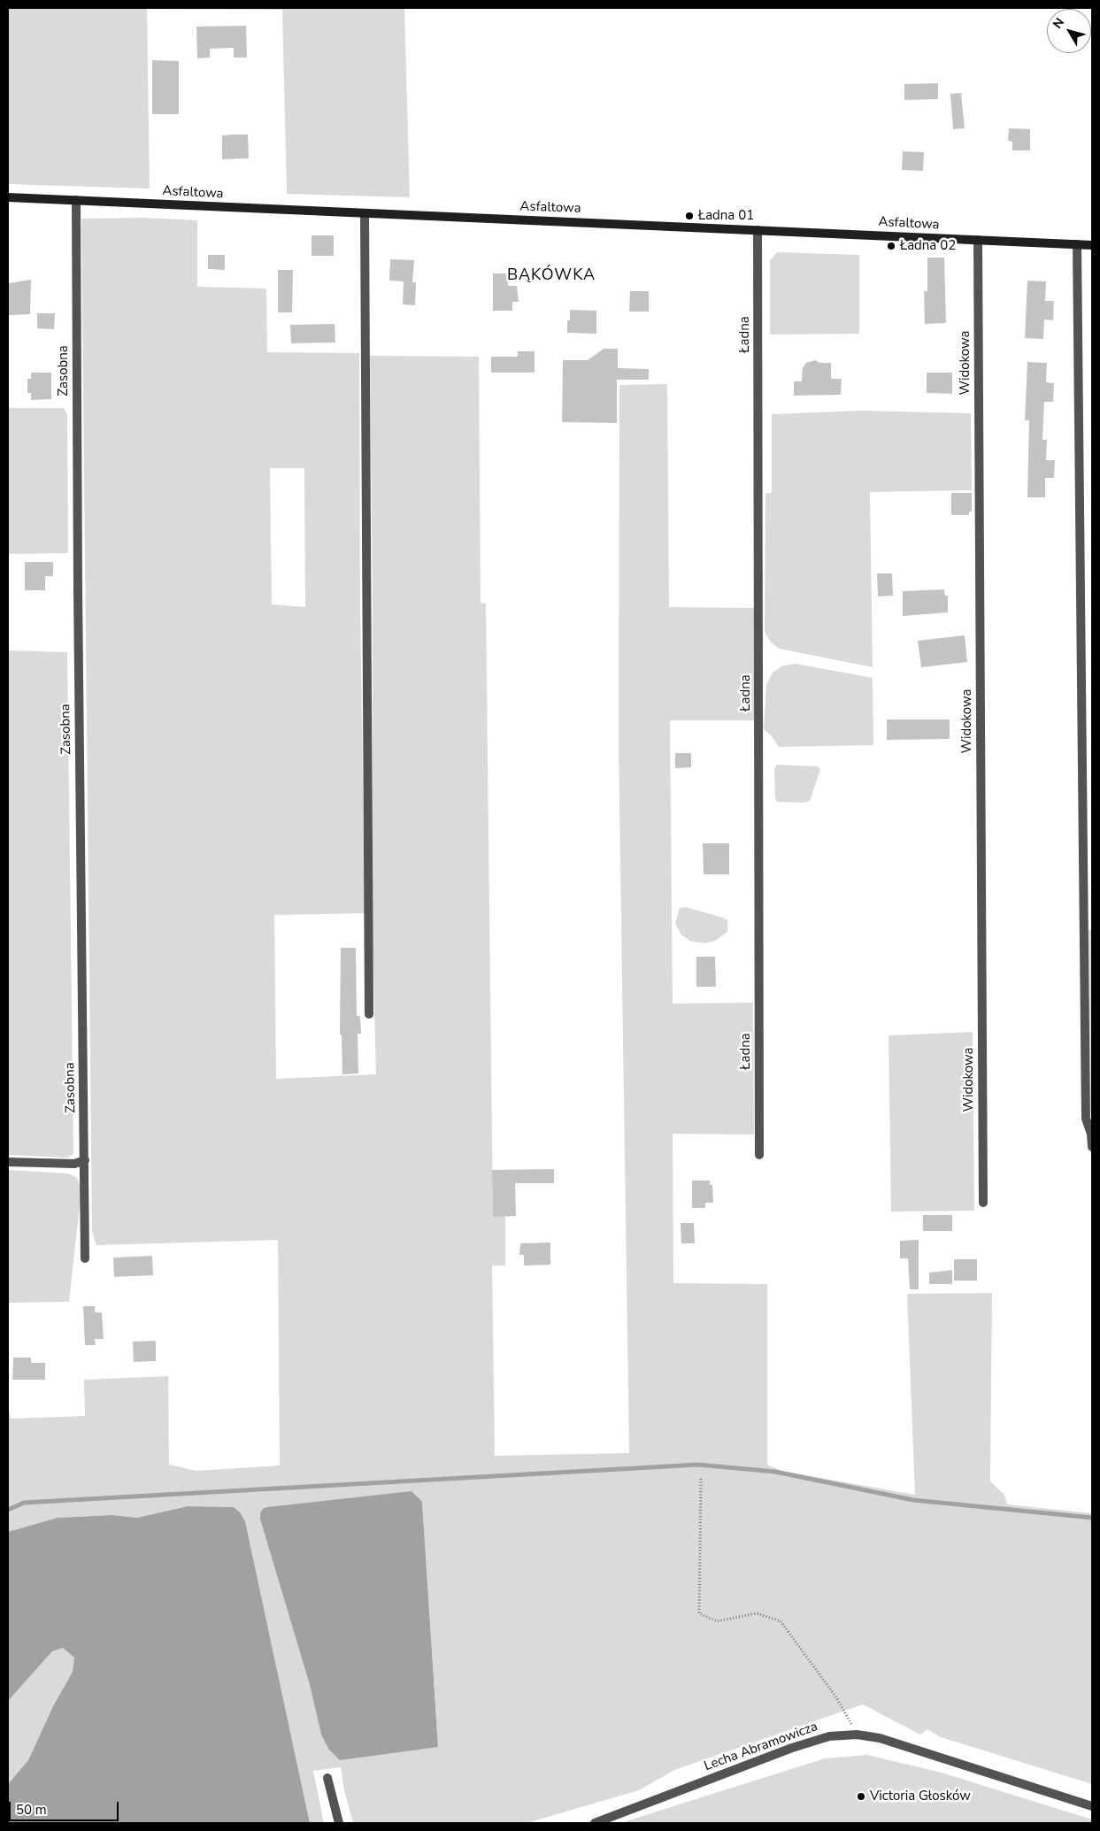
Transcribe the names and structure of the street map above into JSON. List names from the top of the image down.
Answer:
{
  "streets": {
    "street": [
      "Asfaltowa",
      "Ładna",
      "Widokowa",
      "Zasobna",
      "Lecha Abramowicza"
    ]
  },
  "crossings": [
    ["Asfaltowa", "Ładna"],
    ["Asfaltowa", "Widokowa"],
    ["Asfaltowa", "Zasobna"]
  ],
  "districts": ["BĄKÓWKA"],
  "places": ["Ładna 01", "Ładna 02", "Victoria Głosków"],
  "scale_bar": "50 m",
  "north": "top left"
}
